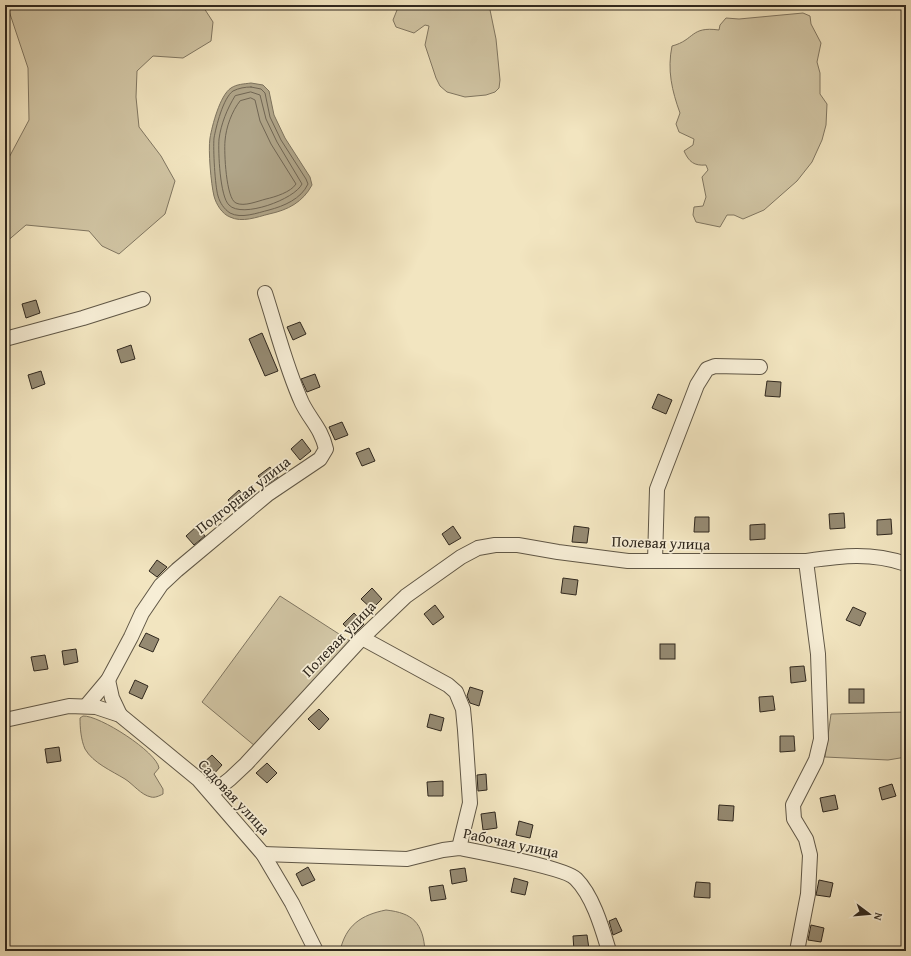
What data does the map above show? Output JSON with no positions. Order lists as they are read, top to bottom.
{
  "streets": {
    "street": [
      "Подгорная улица",
      "Полевая улица",
      "Садовая улица",
      "Рабочая улица"
    ]
  },
  "crossings": [
    ["Подгорная улица", "Садовая улица"],
    ["Полевая улица", "Садовая улица"],
    ["Садовая улица", "Рабочая улица"]
  ],
  "north": "right"
}
